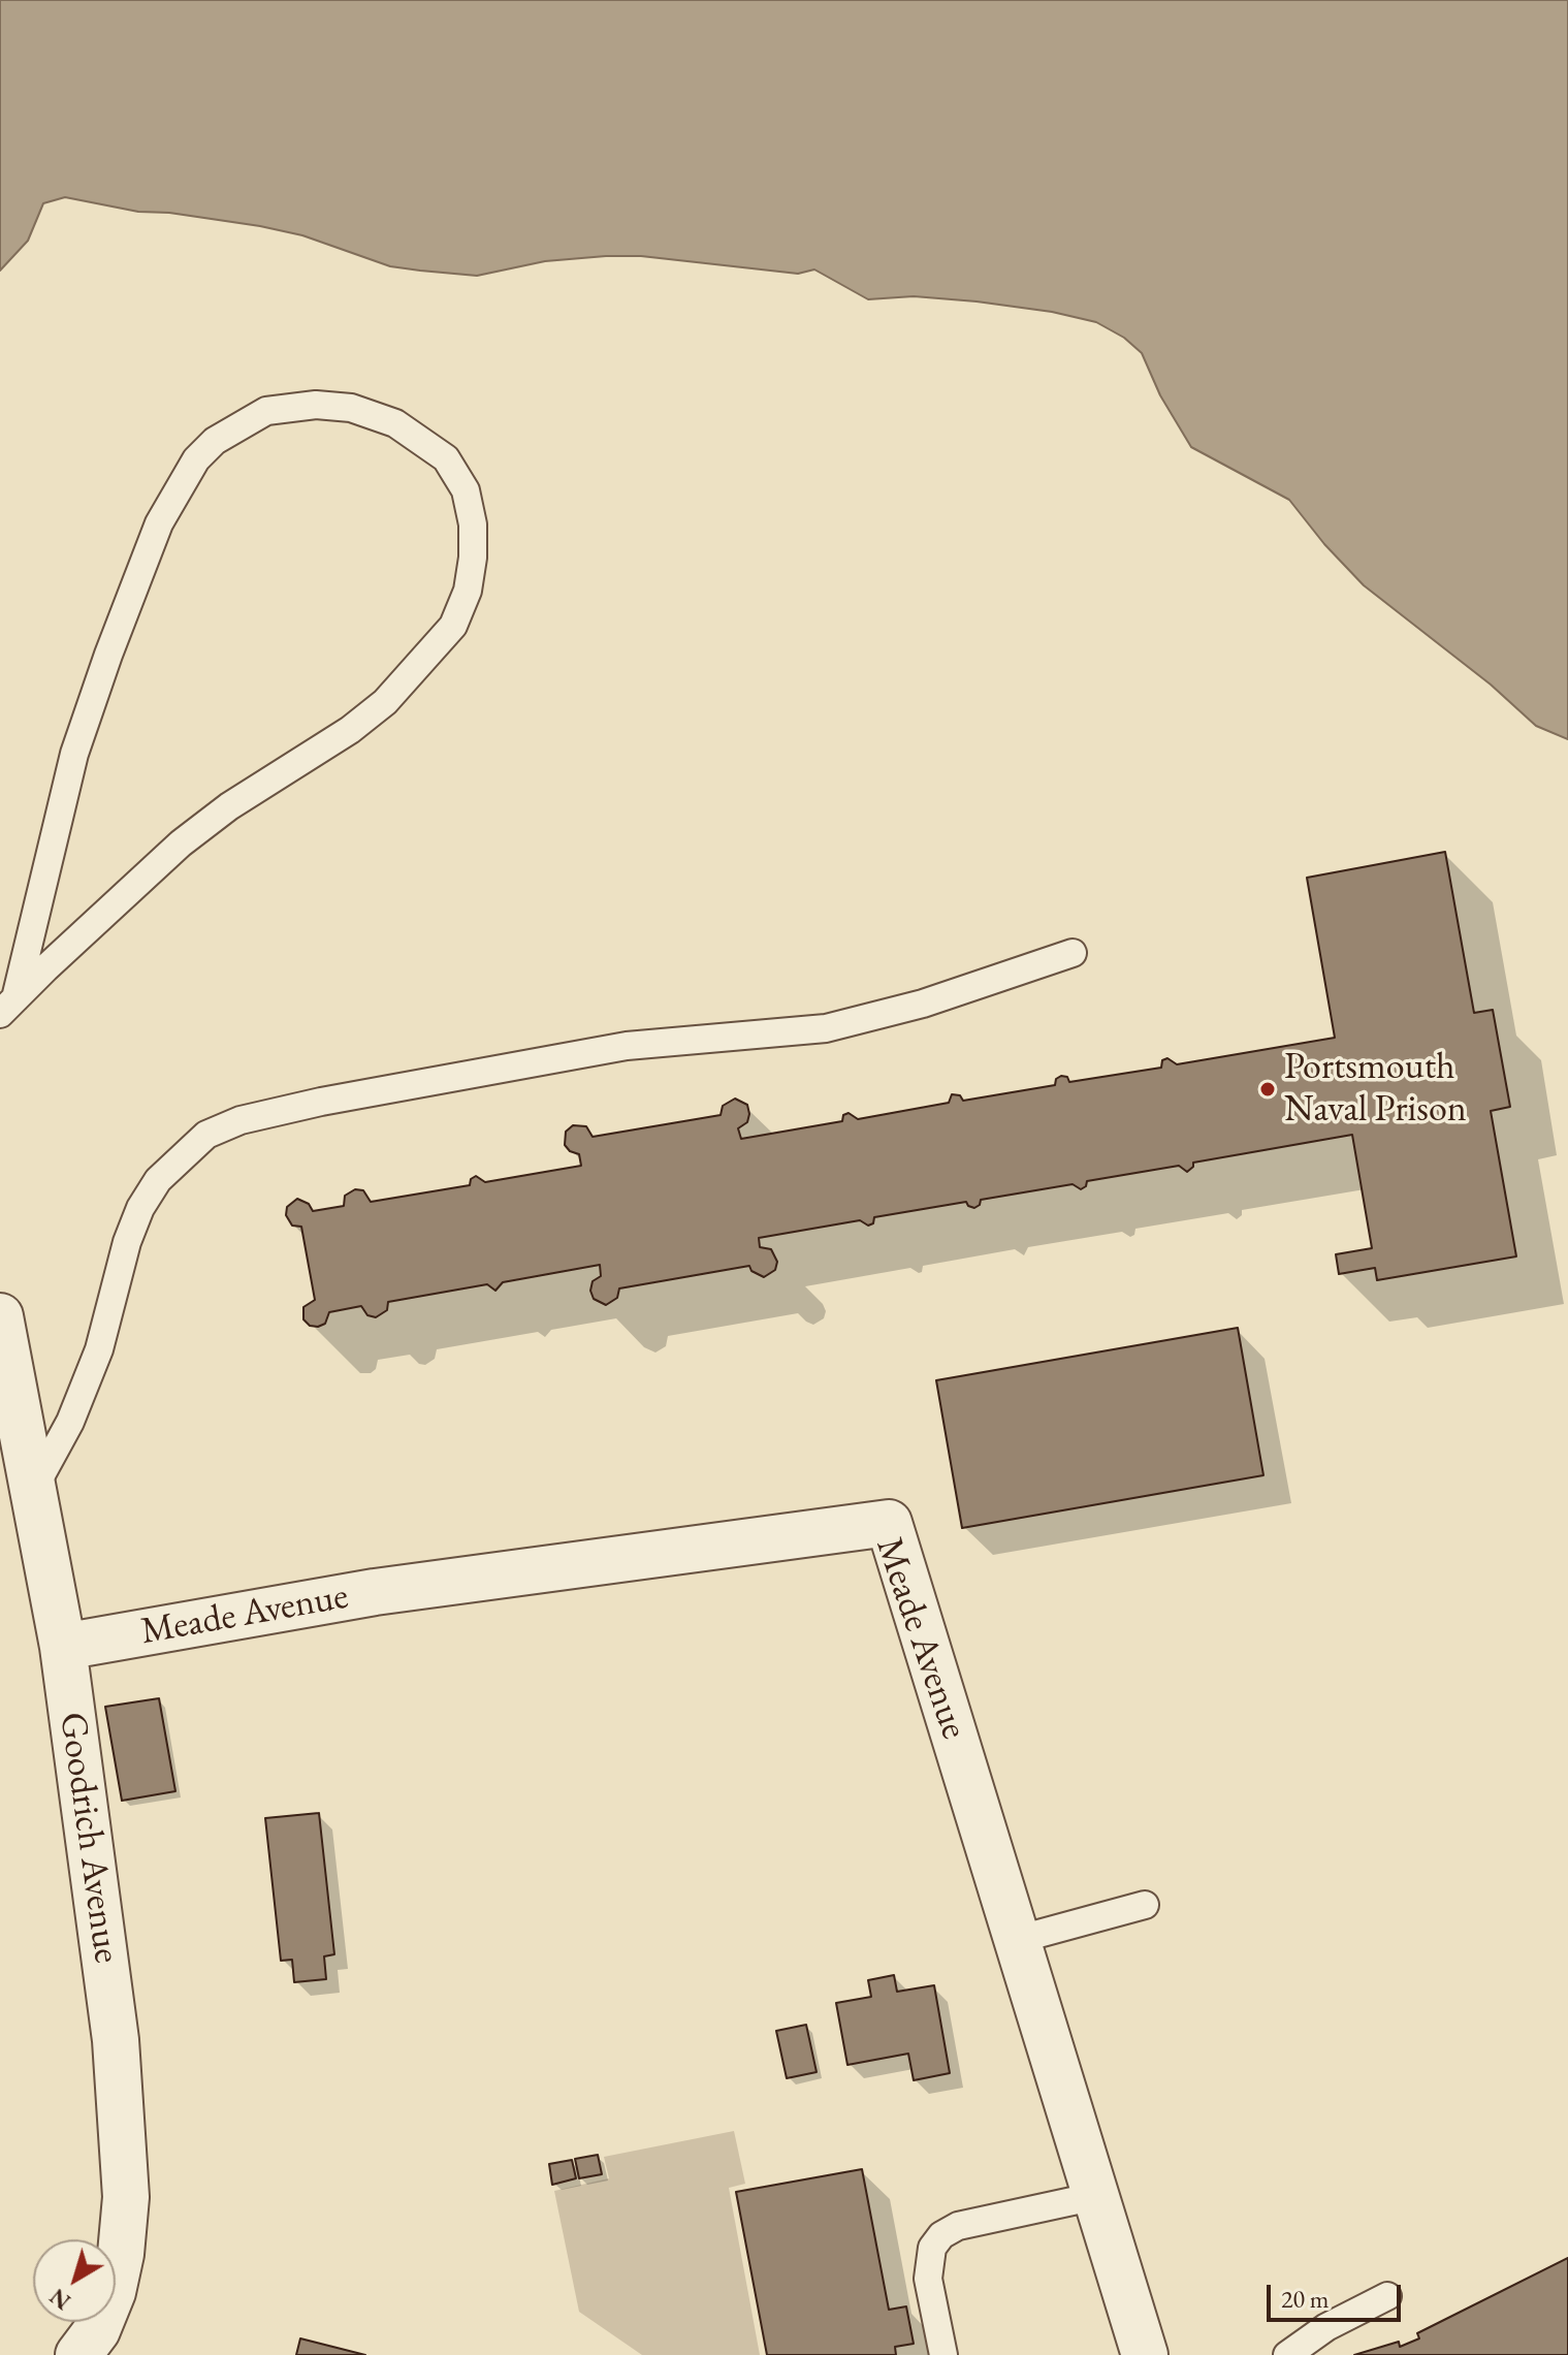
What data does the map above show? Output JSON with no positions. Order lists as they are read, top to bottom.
{
  "streets": {
    "street": ["Meade Avenue", "Goodrich Avenue"]
  },
  "crossings": [
    ["Meade Avenue", "Goodrich Avenue"]
  ],
  "places": ["Portsmouth Naval Prison"],
  "scale_bar": "20 m",
  "north": "bottom left"
}
